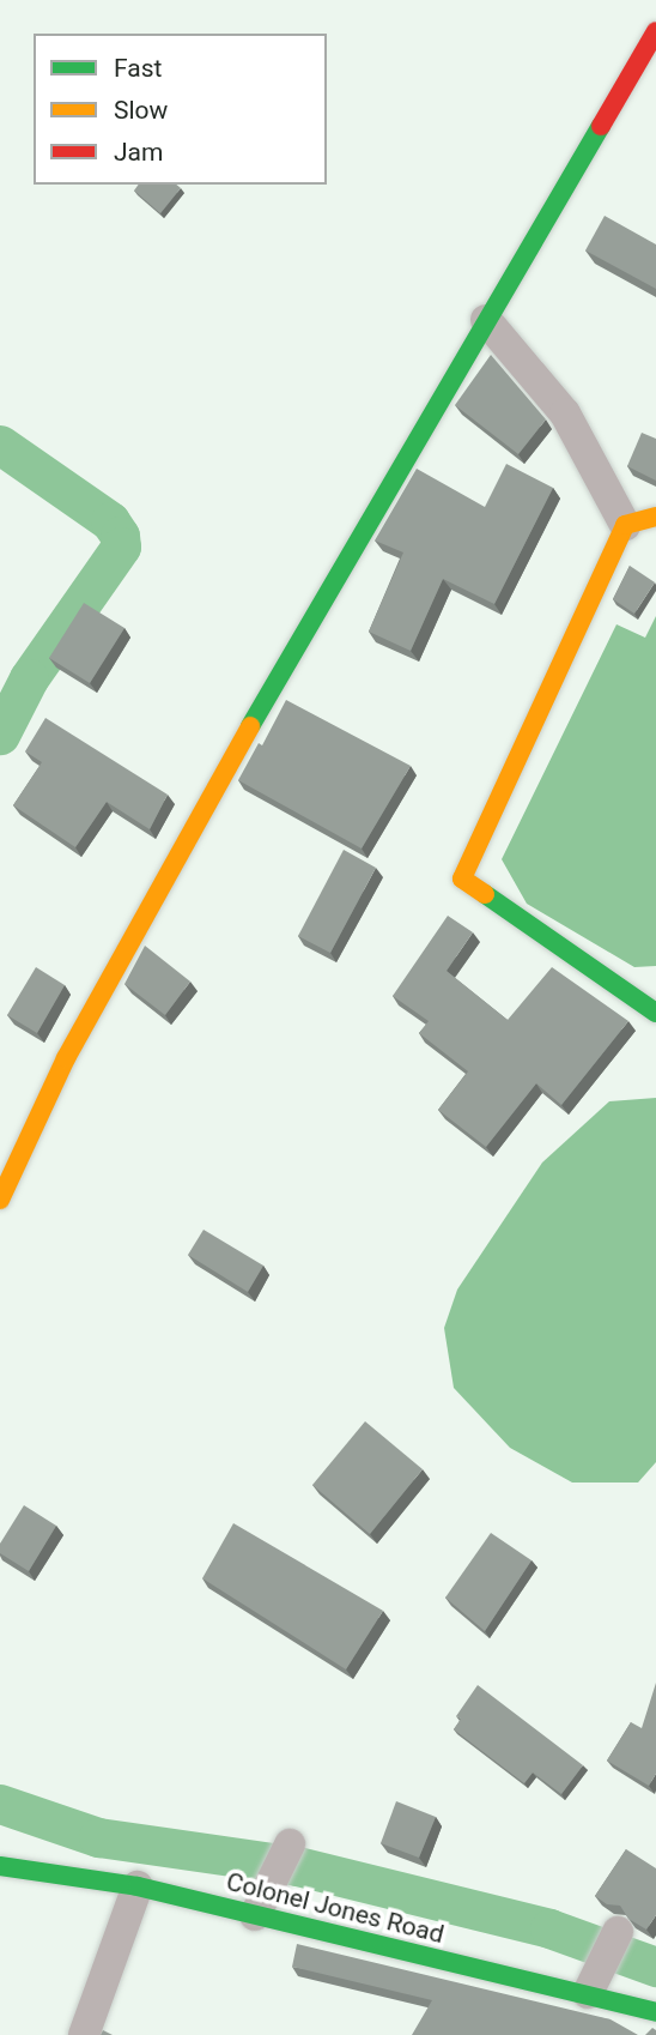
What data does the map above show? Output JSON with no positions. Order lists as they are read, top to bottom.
{
  "streets": {
    "street": ["Colonel Jones Road"]
  },
  "legend": ["Fast", "Slow", "Jam"]
}
